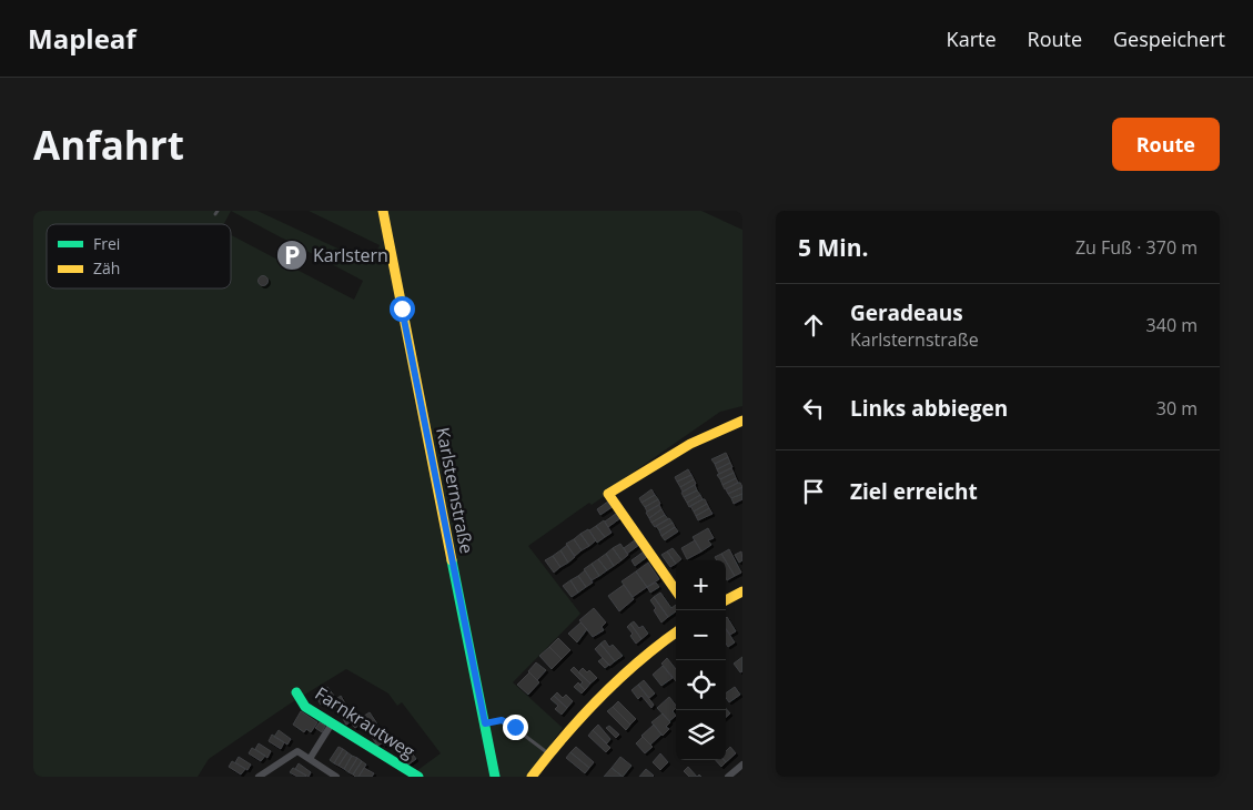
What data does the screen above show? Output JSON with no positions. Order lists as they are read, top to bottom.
{
  "streets": {
    "street": ["Karlsternstraße", "Farnkrautweg"]
  },
  "places": {
    "parking": ["Karlstern"]
  },
  "legend": ["Frei", "Zäh"],
  "page": {
    "header": "Mapleaf",
    "nav": ["Karte", "Route", "Gespeichert"],
    "buttons": "Route",
    "title": "Anfahrt",
    "heading": ["5 Min.", "Zu Fuß · 370 m"],
    "list": [
      ["Geradeaus", "Karlsternstraße", "340 m"],
      ["Links abbiegen", "30 m"],
      "Ziel erreicht"
    ],
    "map_buttons": ["+", "−"]
  }
}
